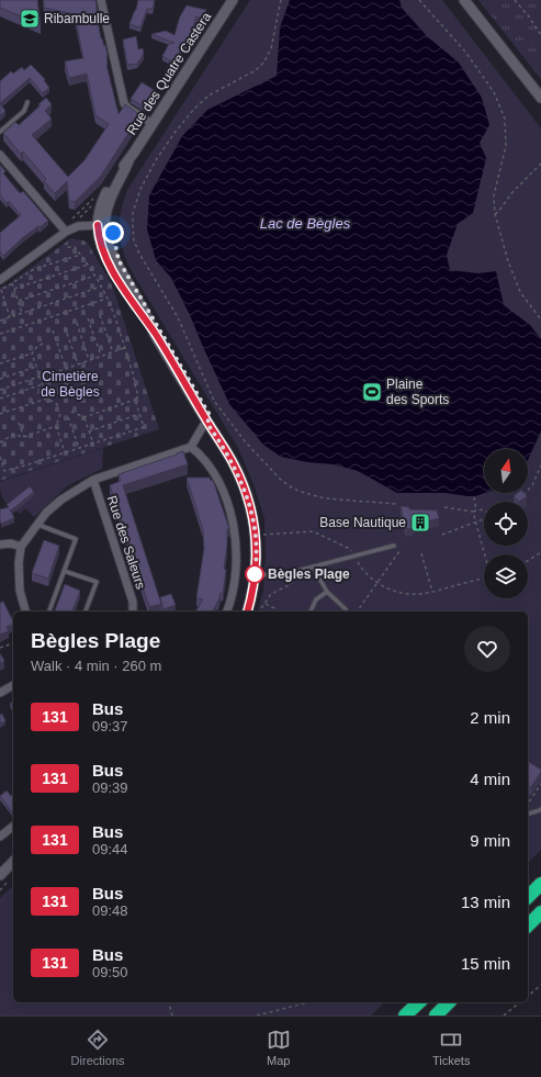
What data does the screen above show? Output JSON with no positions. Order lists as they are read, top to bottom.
{
  "streets": {
    "street": ["Rue des Quatre Castera", "Rue des Saleurs"]
  },
  "water": ["Lac de Bègles"],
  "parks": ["Cimetière de Bègles"],
  "places": {
    "school or university": ["Ribambulle"],
    "sports": ["Plaine des Sports"],
    "building": ["Base Nautique"],
    "other": ["Bègles Plage"]
  },
  "lines": ["bus line 131"],
  "north": "top",
  "page": {
    "heading": ["Bègles Plage", "Walk · 4 min · 260 m"],
    "list": [
      {
        "mark": "131",
        "name": "Bus",
        "note": "09:37",
        "value": "2 min"
      },
      {
        "mark": "131",
        "name": "Bus",
        "note": "09:39",
        "value": "4 min"
      },
      {
        "mark": "131",
        "name": "Bus",
        "note": "09:44",
        "value": "9 min"
      },
      {
        "mark": "131",
        "name": "Bus",
        "note": "09:48",
        "value": "13 min"
      },
      {
        "mark": "131",
        "name": "Bus",
        "note": "09:50",
        "value": "15 min"
      }
    ],
    "tabs": ["Directions", "Map", "Tickets"]
  }
}
